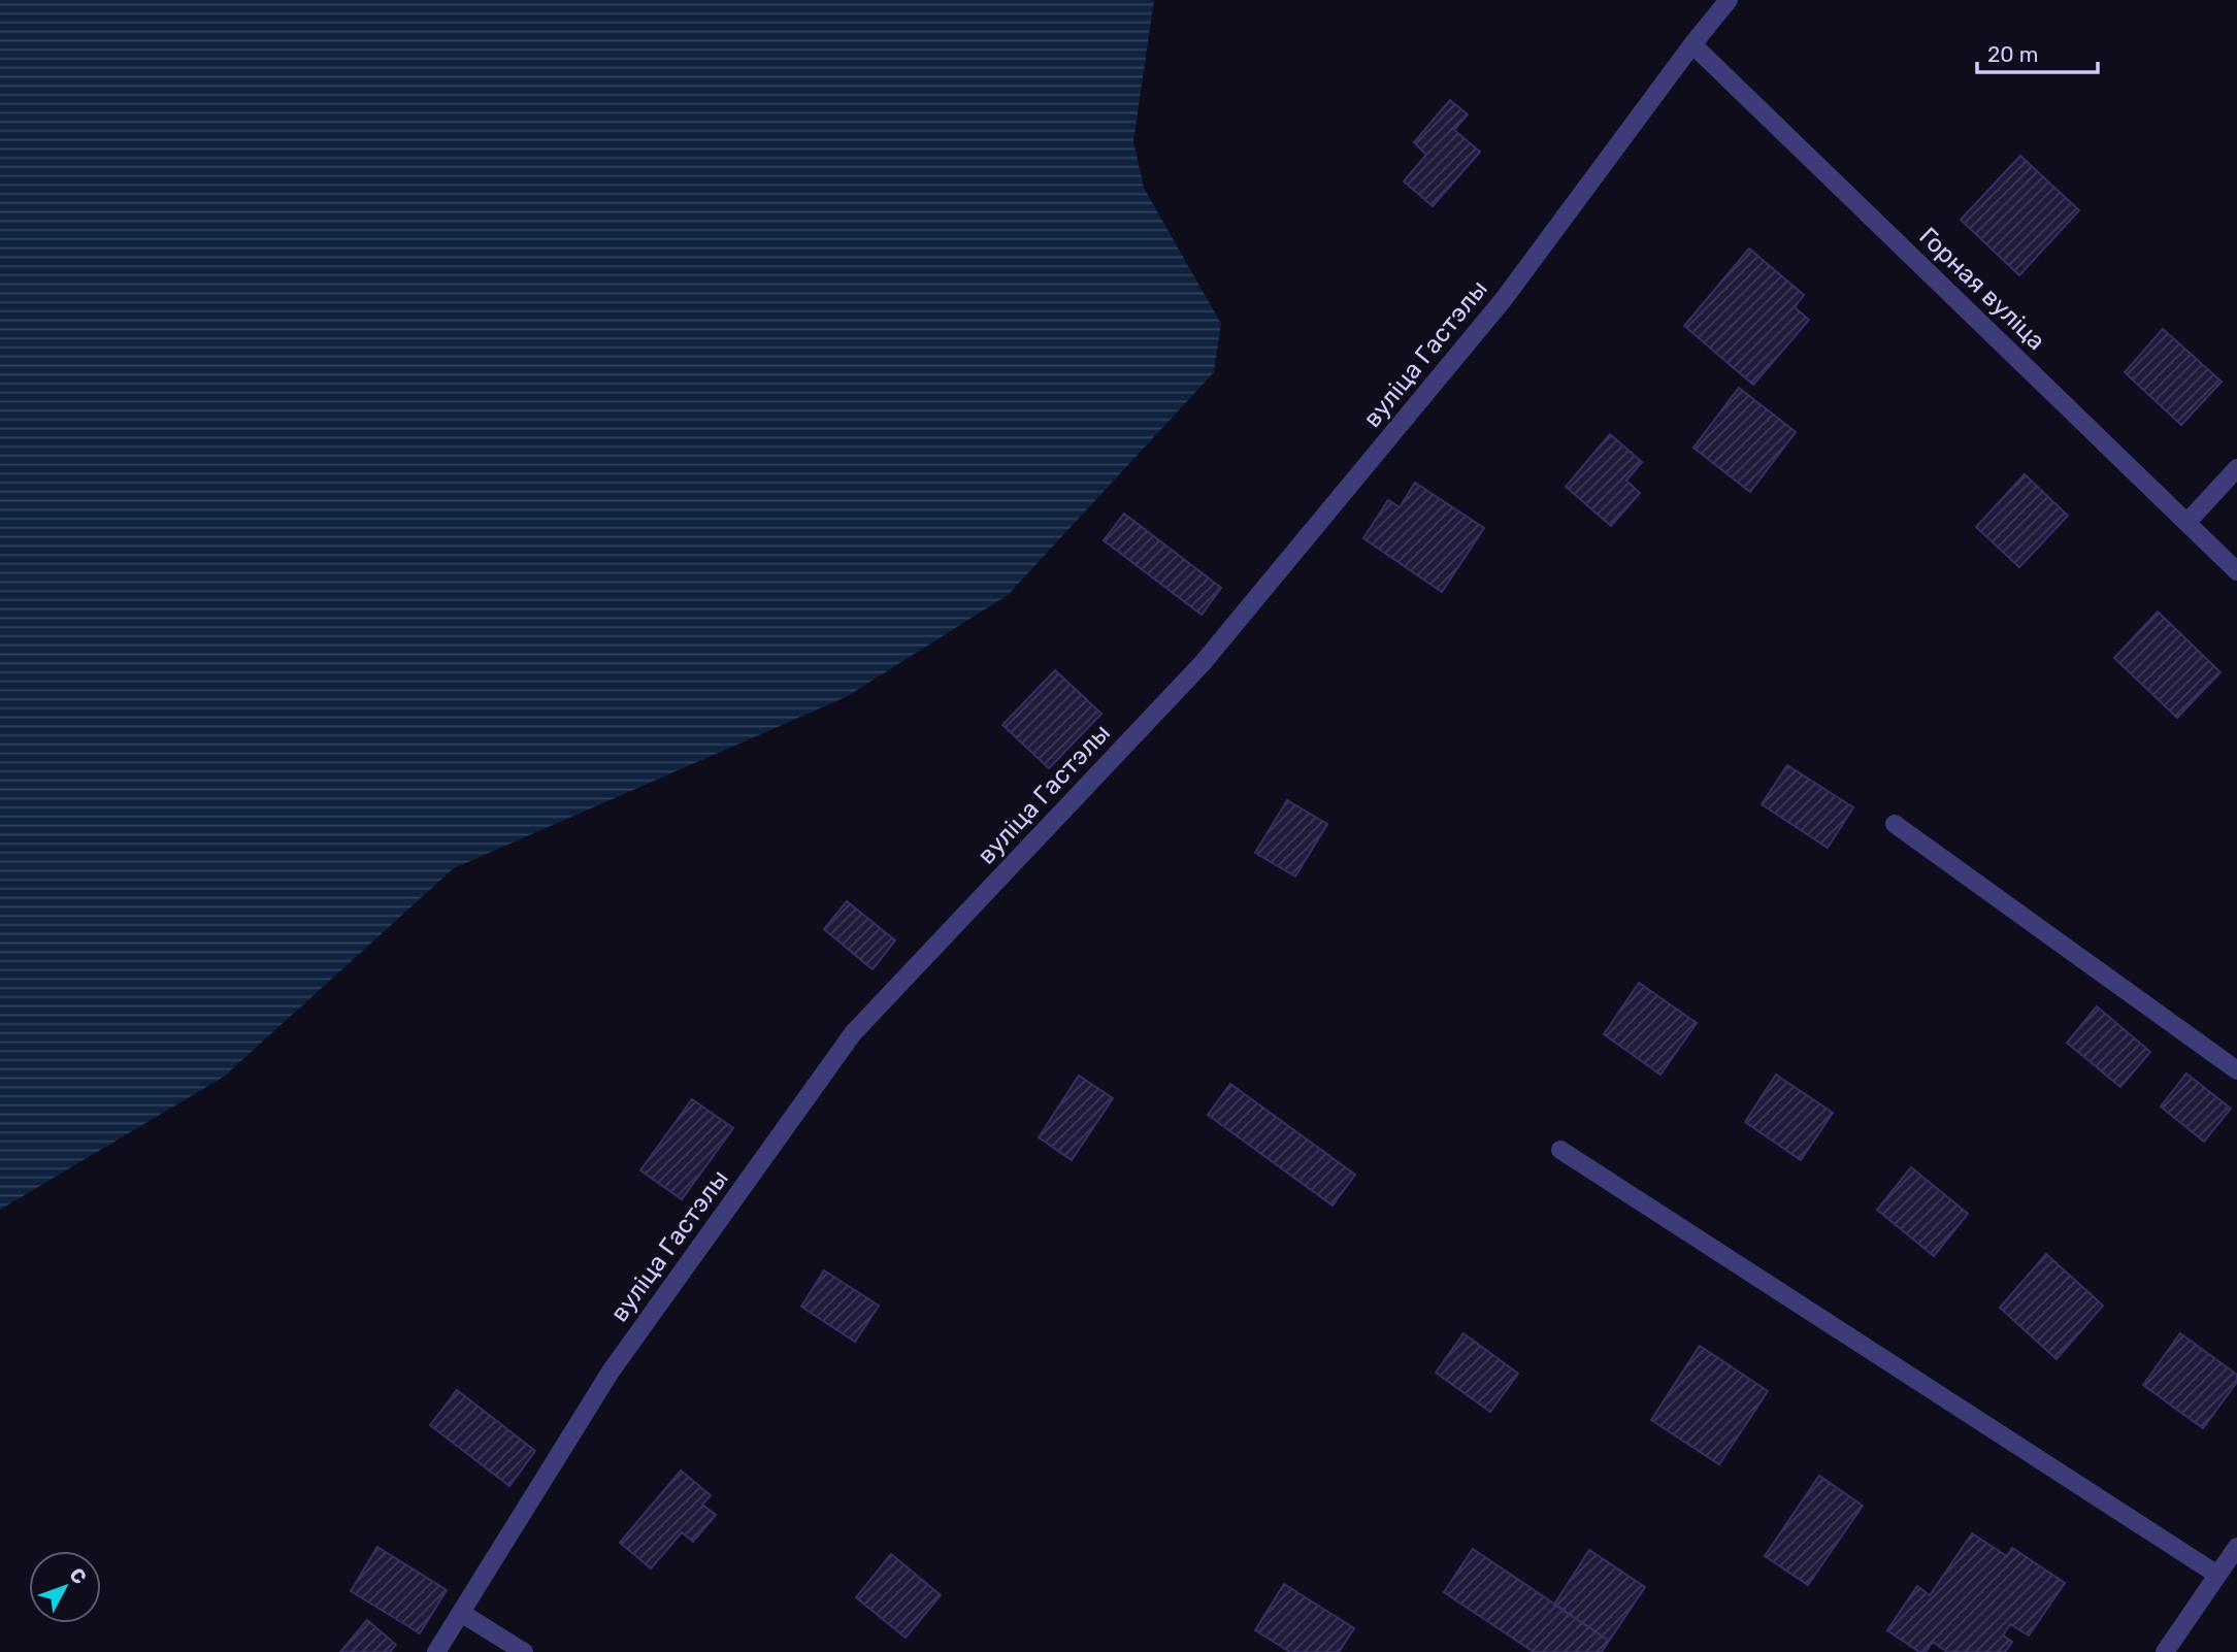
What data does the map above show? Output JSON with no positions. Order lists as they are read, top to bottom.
{
  "streets": {
    "street": ["Горная вуліца", "вуліца Гастэлы"]
  },
  "crossings": [
    ["Горная вуліца", "вуліца Гастэлы"]
  ],
  "scale_bar": "20 m",
  "north": "top right"
}
